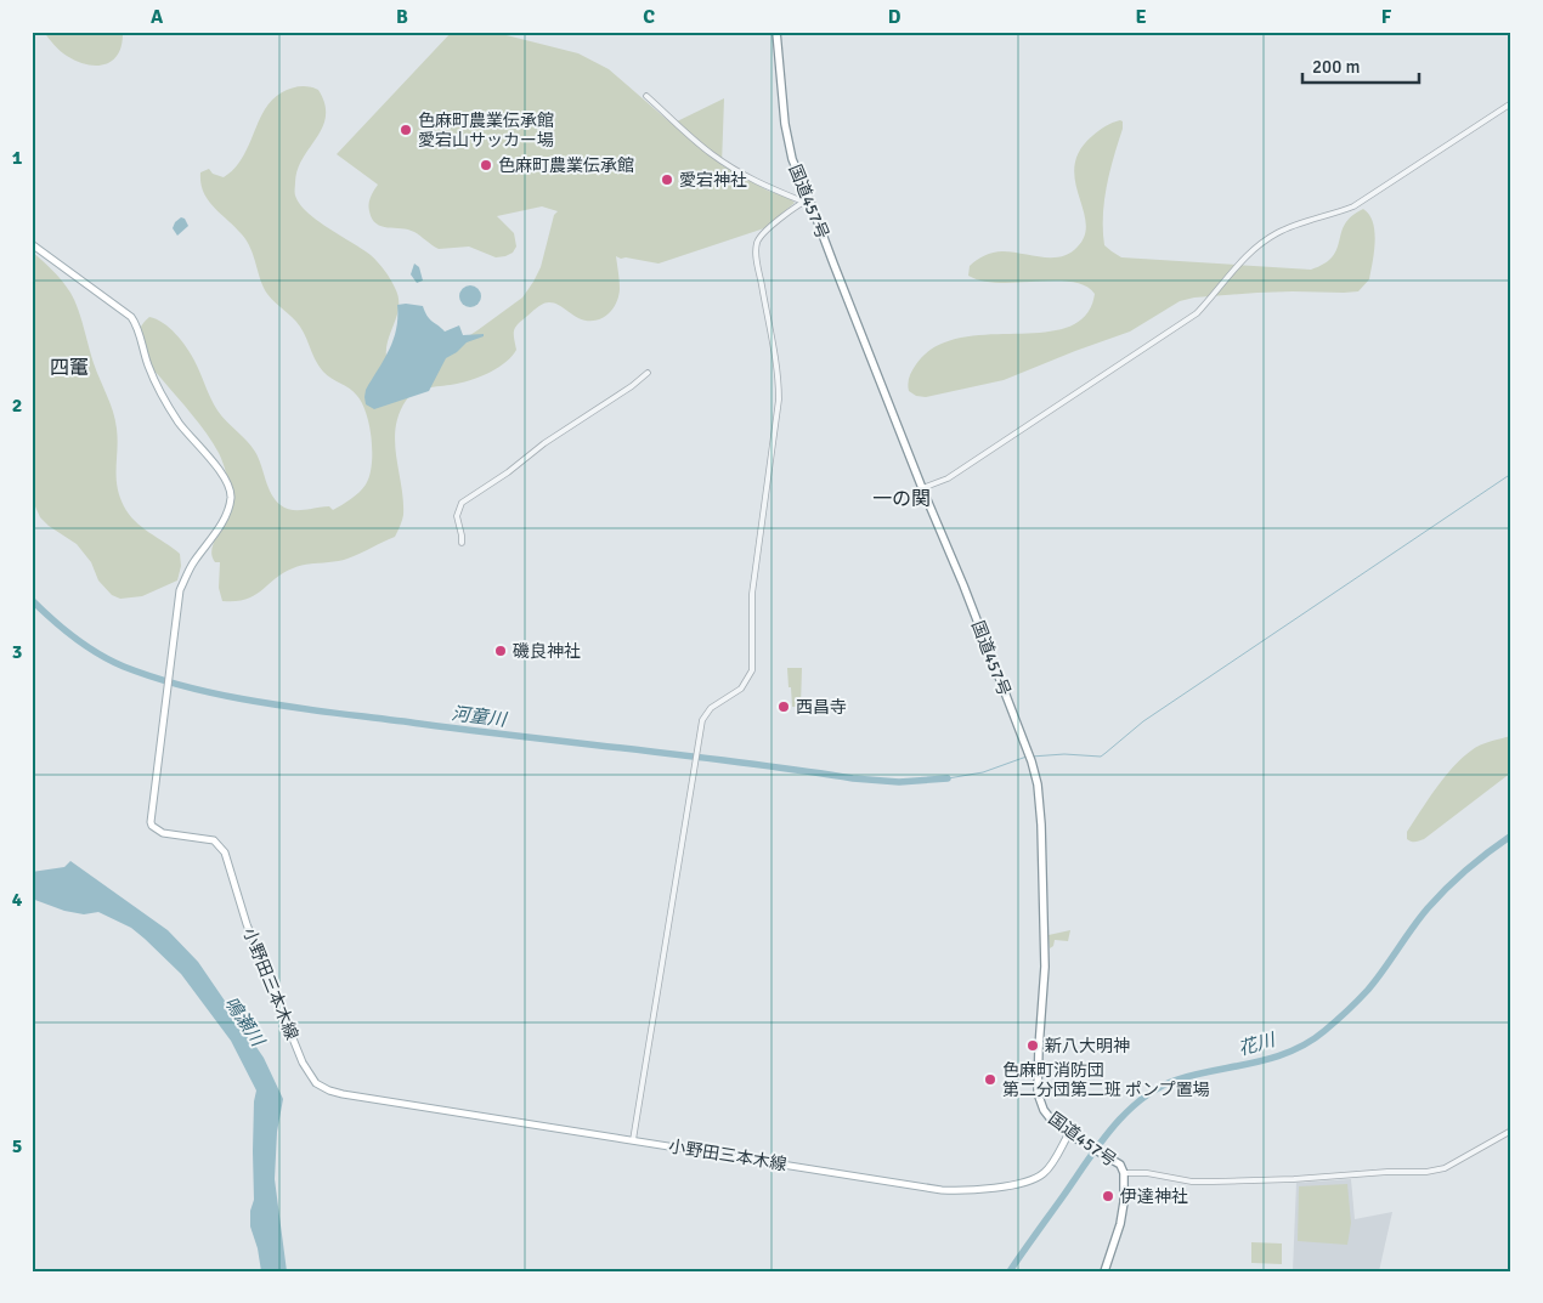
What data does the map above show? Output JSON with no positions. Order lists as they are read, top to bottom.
{
  "streets": {
    "highway": ["国道457号"],
    "main road": ["小野田三本木線"]
  },
  "crossings": [
    ["国道457号", "小野田三本木線"]
  ],
  "districts": ["四竃", "一の関"],
  "water": ["河童川", "鳴瀬川", "花川"],
  "places": [
    "色麻町農業伝承館 愛宕山サッカー場",
    "色麻町農業伝承館",
    "愛宕神社",
    "磯良神社",
    "西昌寺",
    "新八大明神",
    "色麻町消防団 第二分団第二班 ポンプ置場",
    "伊達神社"
  ],
  "scale_bar": "200 m",
  "grid": {
    "columns": [
      "A",
      "B",
      "C",
      "D",
      "E",
      "F"
    ],
    "rows": [
      "1",
      "2",
      "3",
      "4",
      "5"
    ]
  }
}
